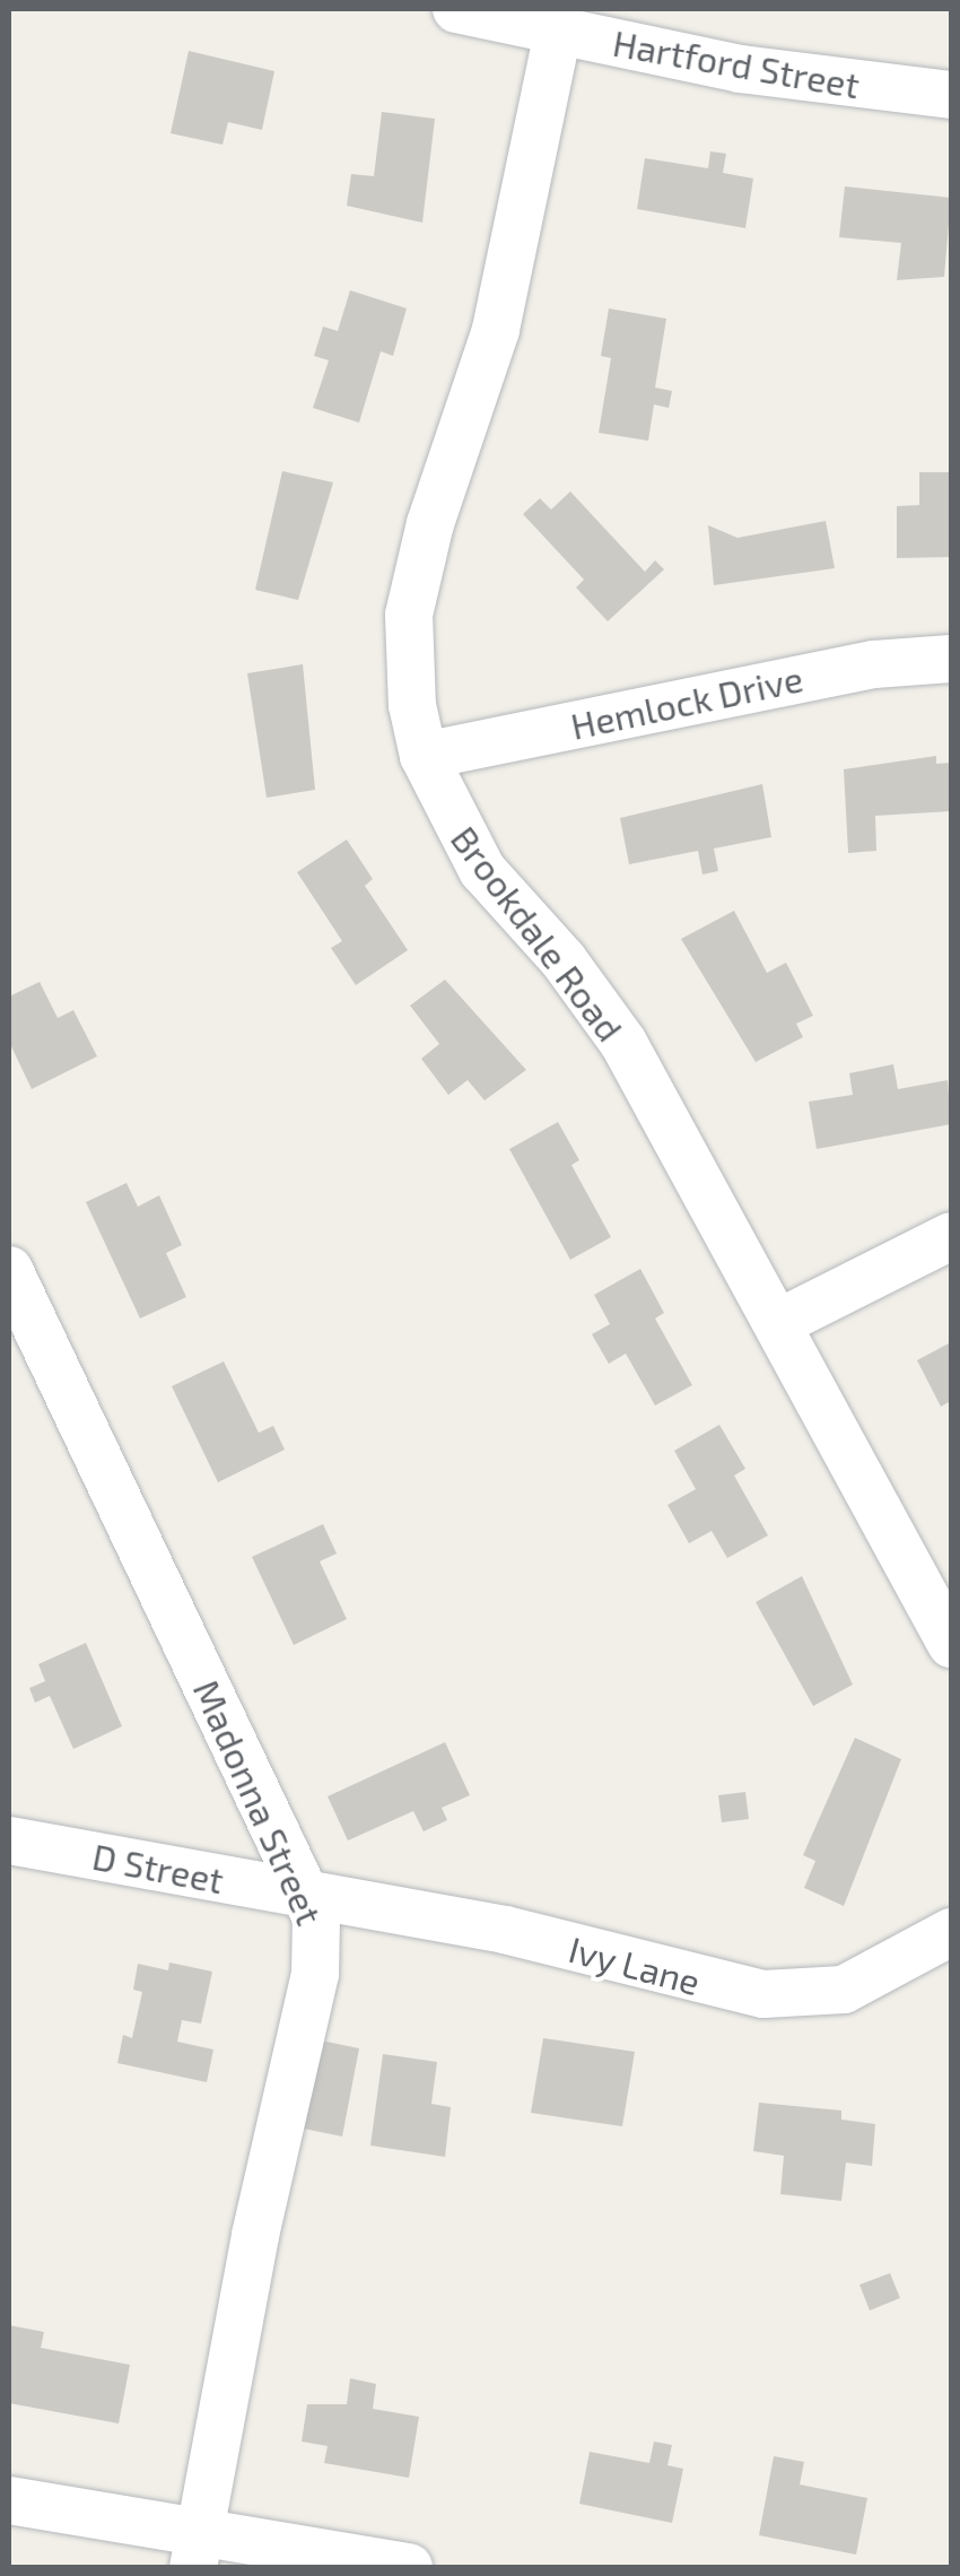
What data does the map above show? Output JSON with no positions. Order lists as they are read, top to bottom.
{
  "streets": {
    "street": [
      "Hartford Street",
      "Hemlock Drive",
      "Brookdale Road",
      "Madonna Street",
      "D Street",
      "Ivy Lane"
    ]
  },
  "crossings": [
    ["Hartford Street", "Brookdale Road"],
    ["Hemlock Drive", "Brookdale Road"],
    ["Madonna Street", "D Street"],
    ["Madonna Street", "Ivy Lane"],
    ["D Street", "Ivy Lane"]
  ]
}
